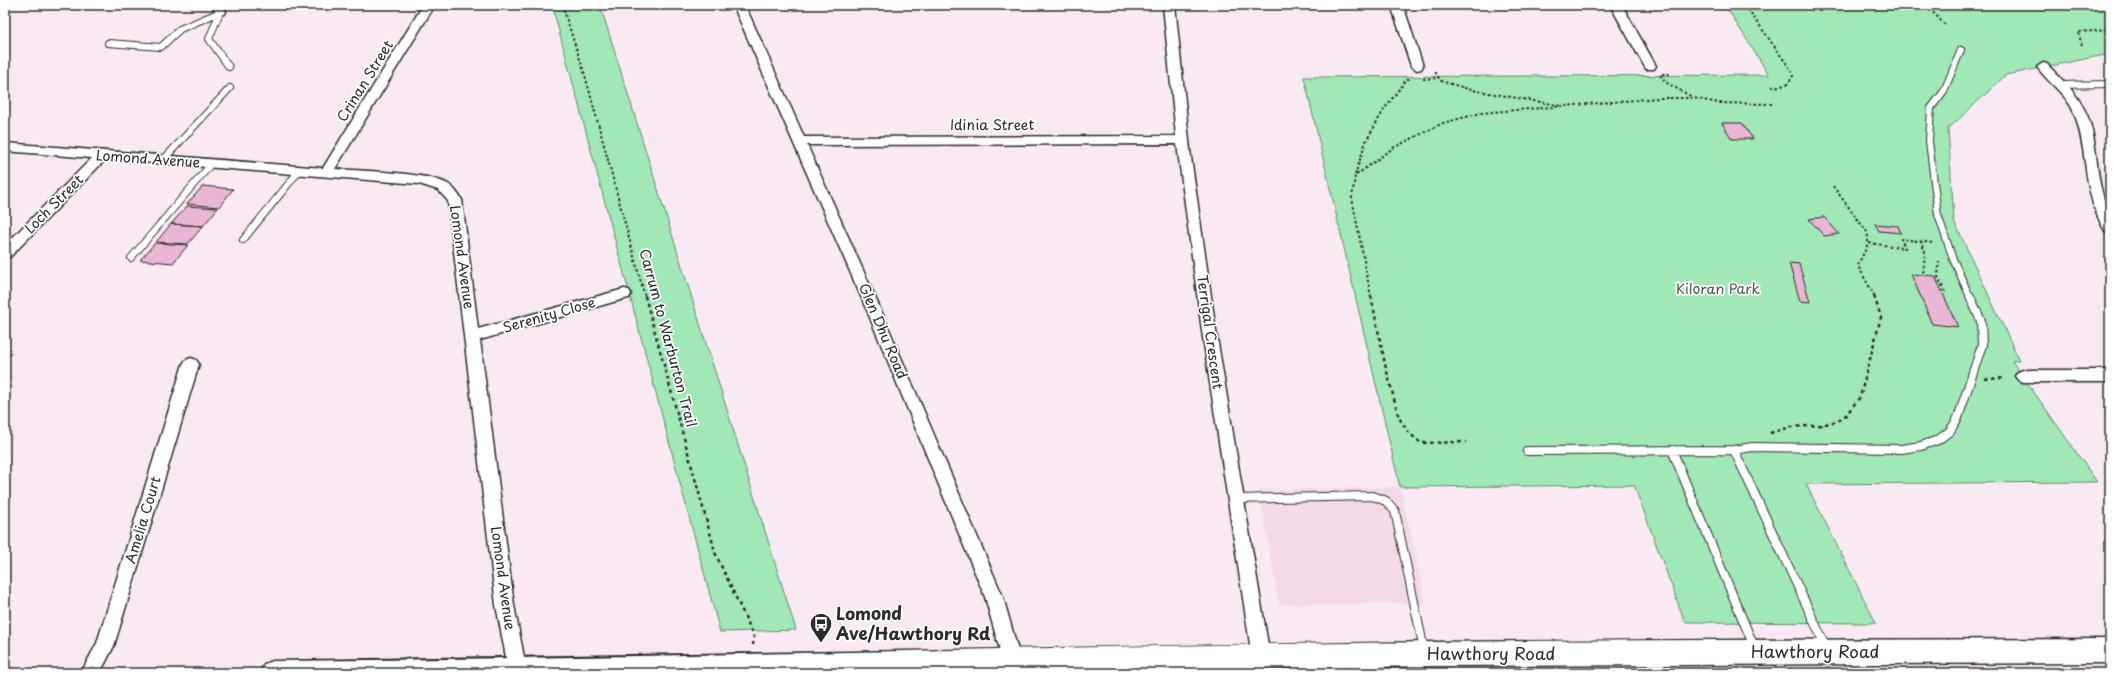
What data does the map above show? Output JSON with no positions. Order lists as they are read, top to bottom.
{
  "streets": {
    "main road": ["Hawthory Road"],
    "street": [
      "Crinan Street",
      "Idinia Street",
      "Lomond Avenue",
      "Loch Street",
      "Serenity Close",
      "Glen Dhu Road",
      "Terrigal Crescent",
      "Amelia Court"
    ],
    "path": ["Carrum to Warburton Trail"]
  },
  "crossings": [
    ["Crinan Street", "Lomond Avenue"],
    ["Idinia Street", "Glen Dhu Road"],
    ["Idinia Street", "Terrigal Crescent"],
    ["Lomond Avenue", "Loch Street"],
    ["Lomond Avenue", "Serenity Close"],
    ["Lomond Avenue", "Hawthory Road"],
    ["Glen Dhu Road", "Hawthory Road"],
    ["Terrigal Crescent", "Hawthory Road"],
    ["Carrum to Warburton Trail", "Hawthory Road"]
  ],
  "parks": ["Kiloran Park"],
  "places": {
    "bus stop": ["Lomond Ave/Hawthory Rd"]
  }
}
